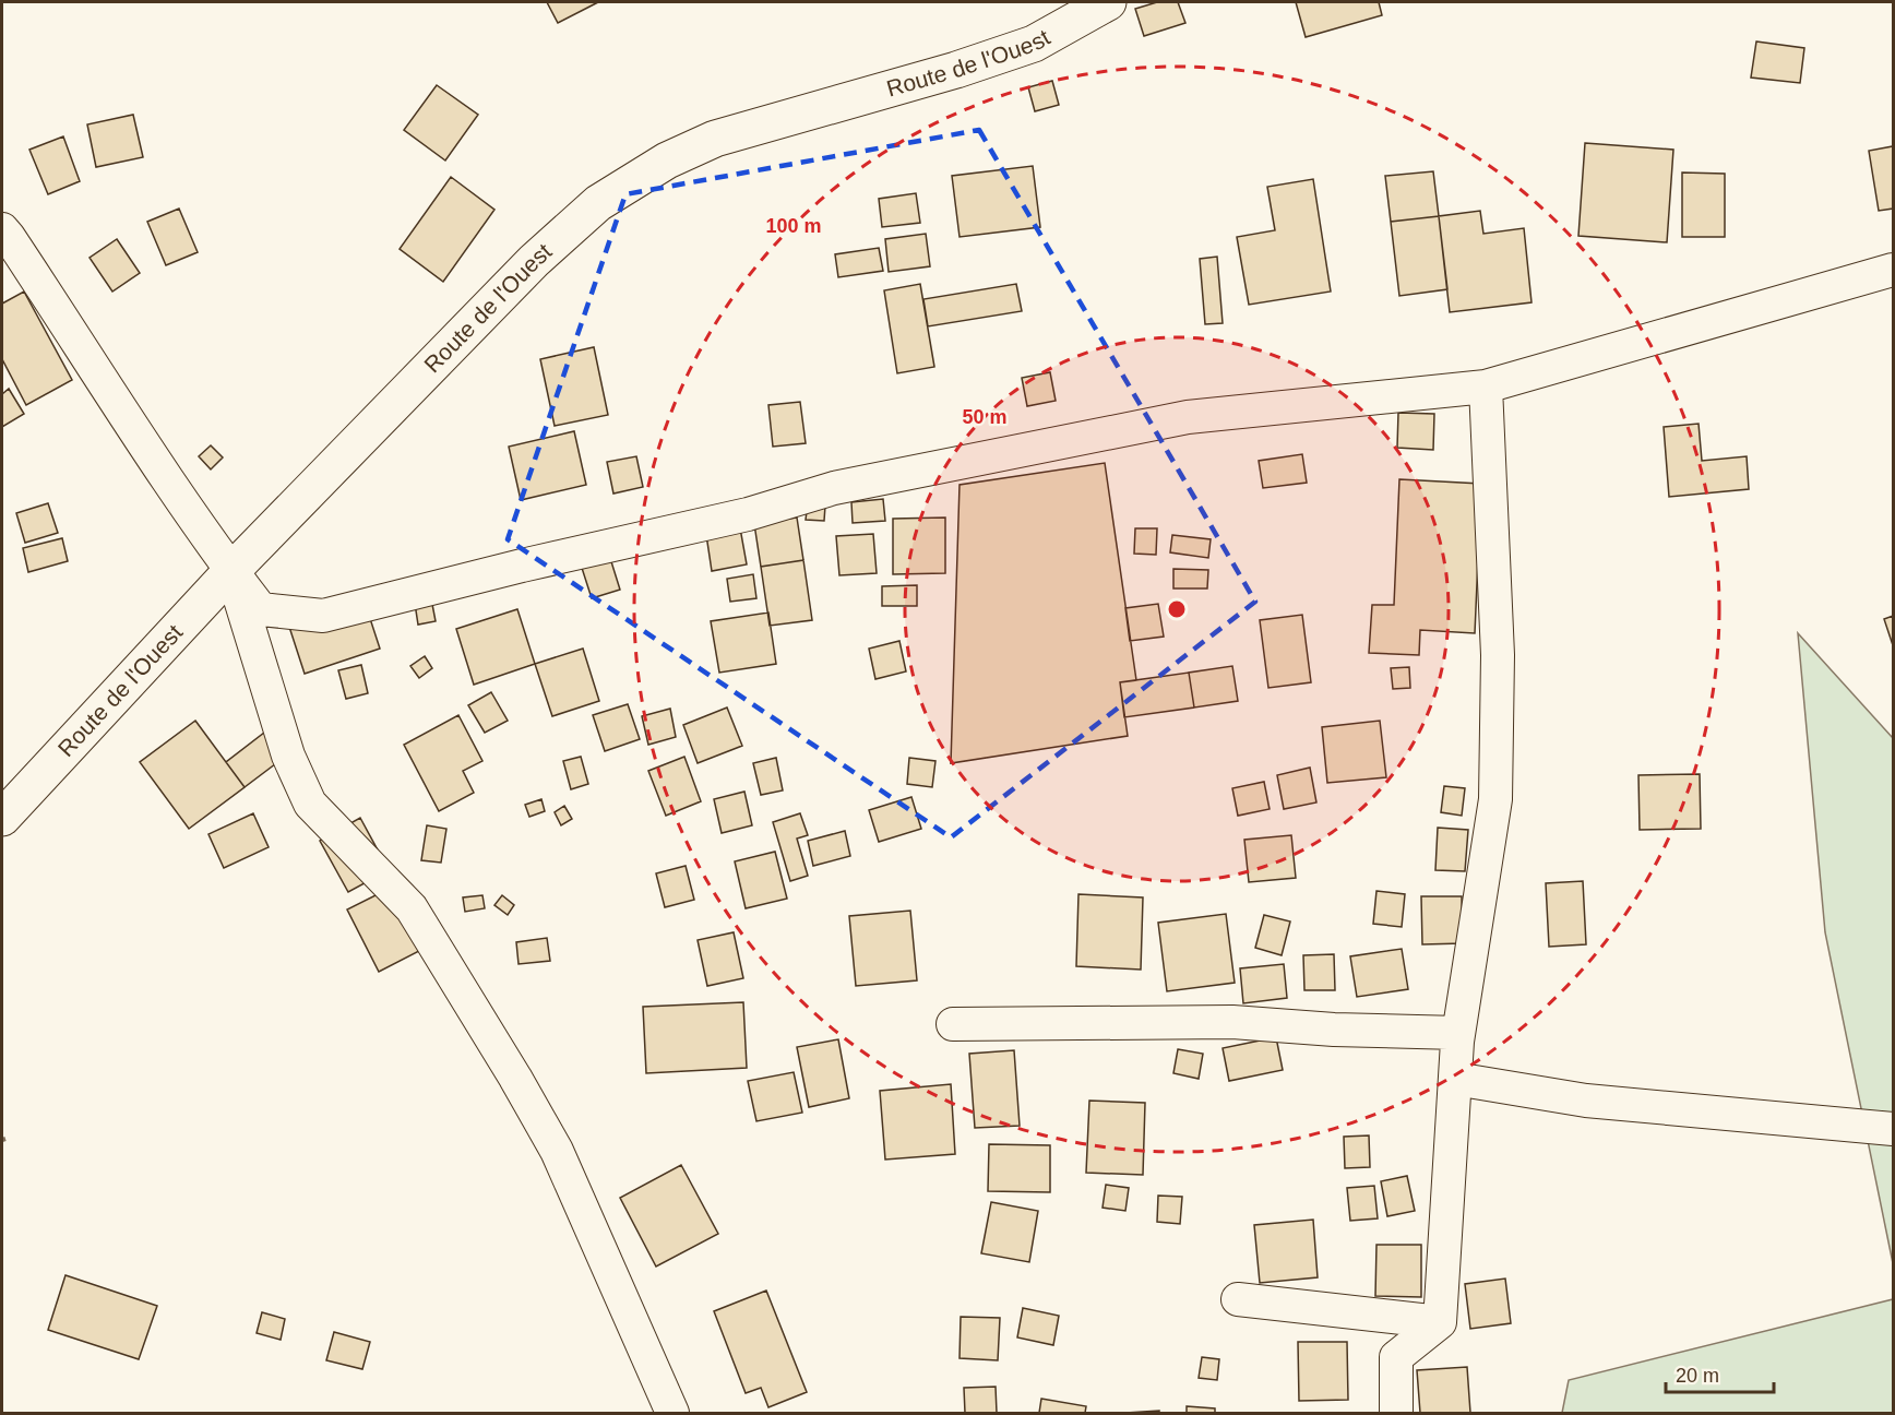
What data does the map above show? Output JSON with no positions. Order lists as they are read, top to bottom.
{
  "streets": {
    "main road": ["Route de l'Ouest"]
  },
  "scale_bar": "20 m",
  "rings": ["100 m", "50 m"]
}
